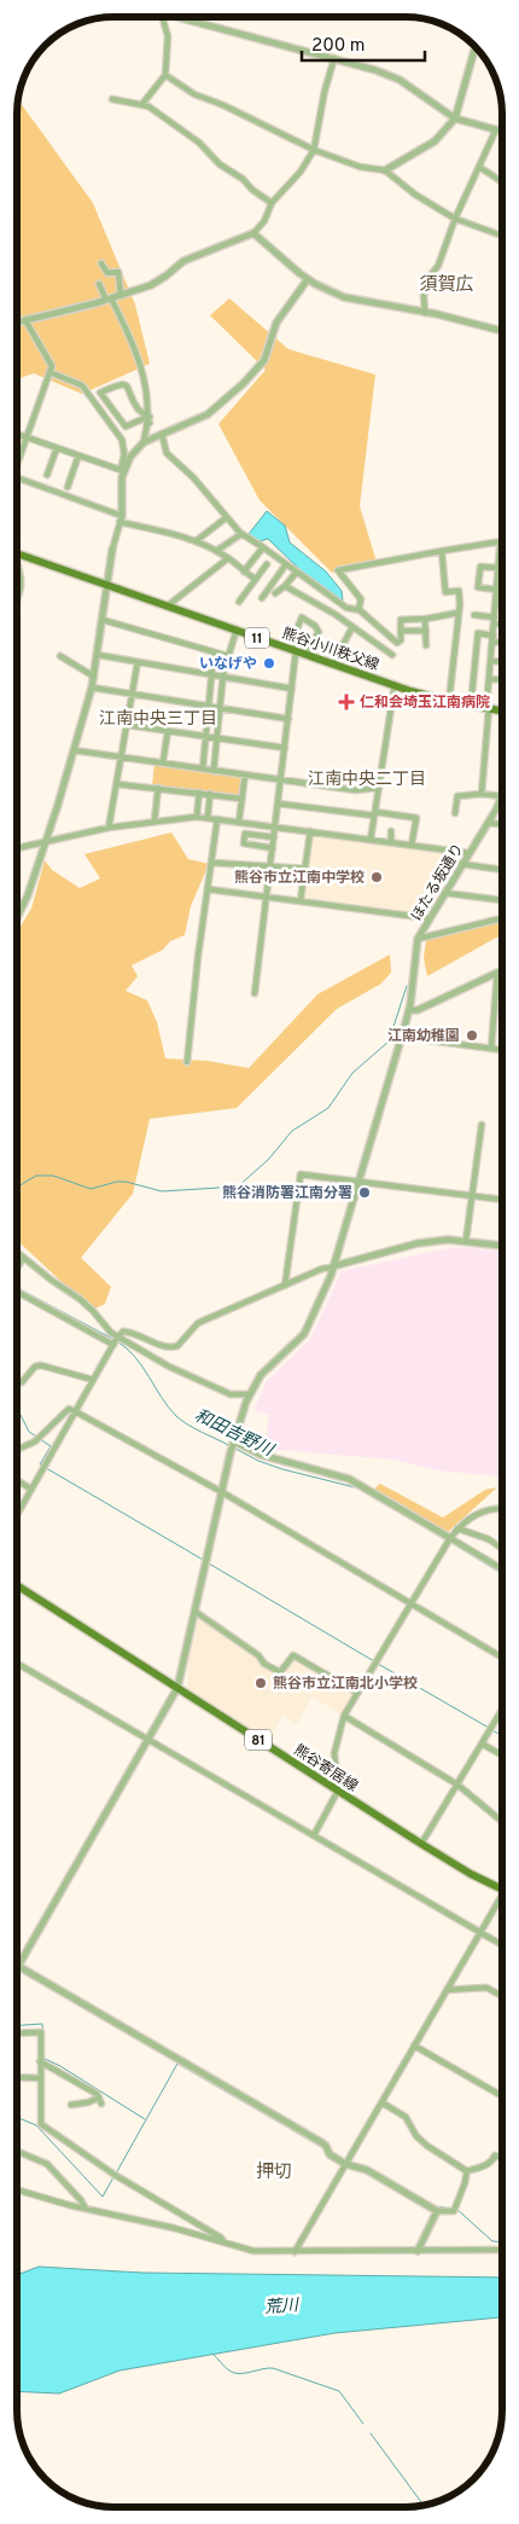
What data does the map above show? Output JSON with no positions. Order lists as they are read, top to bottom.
{
  "streets": {
    "main road": [
      "11",
      "熊谷小川秩父線",
      "81",
      "熊谷寄居線"
    ],
    "street": ["ほたる坂通り"]
  },
  "crossings": [
    ["ほたる坂通り", "熊谷寄居線"]
  ],
  "districts": [
    "須賀広",
    "江南中央三丁目",
    "江南中央二丁目",
    "押切"
  ],
  "water": ["和田吉野川", "荒川"],
  "places": {
    "other": [
      "いなげや",
      "熊谷市立江南中学校",
      "江南幼稚園",
      "熊谷消防署江南分署",
      "熊谷市立江南北小学校"
    ],
    "health": ["仁和会埼玉江南病院"]
  },
  "scale_bar": "200 m"
}
